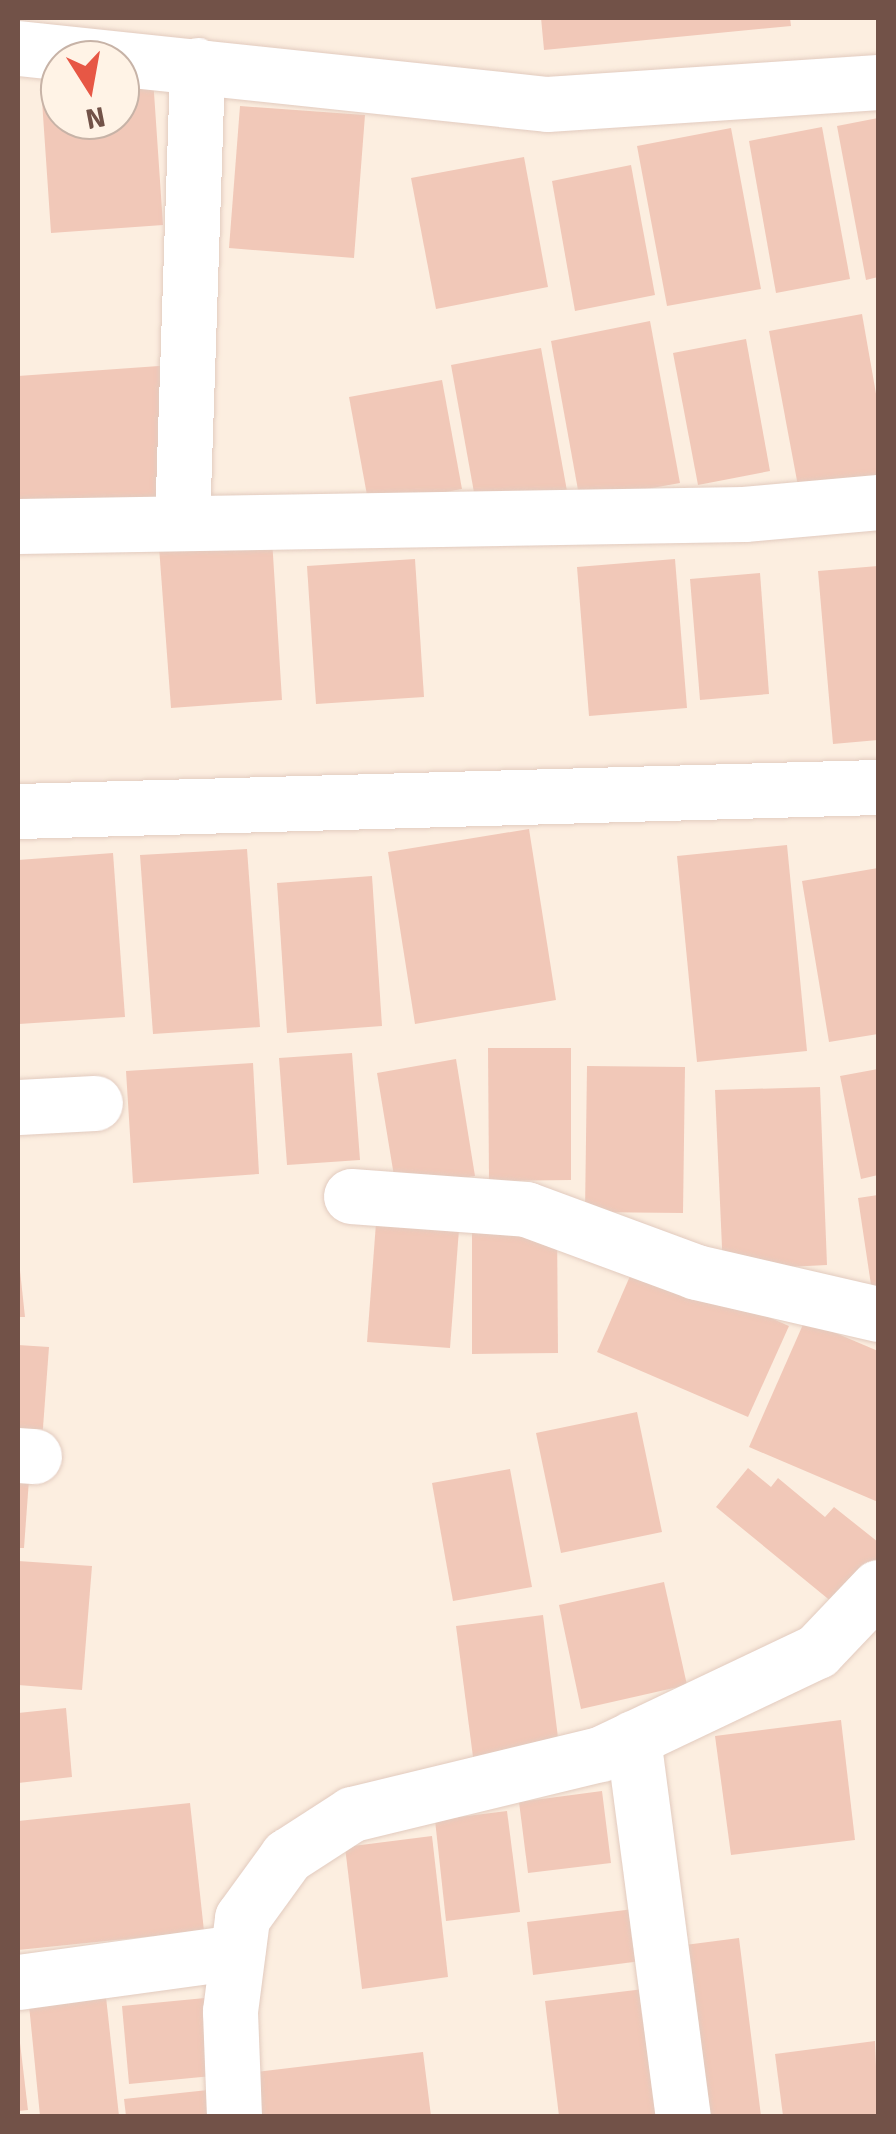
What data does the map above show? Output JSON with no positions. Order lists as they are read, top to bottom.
{
  "north": "bottom"
}
